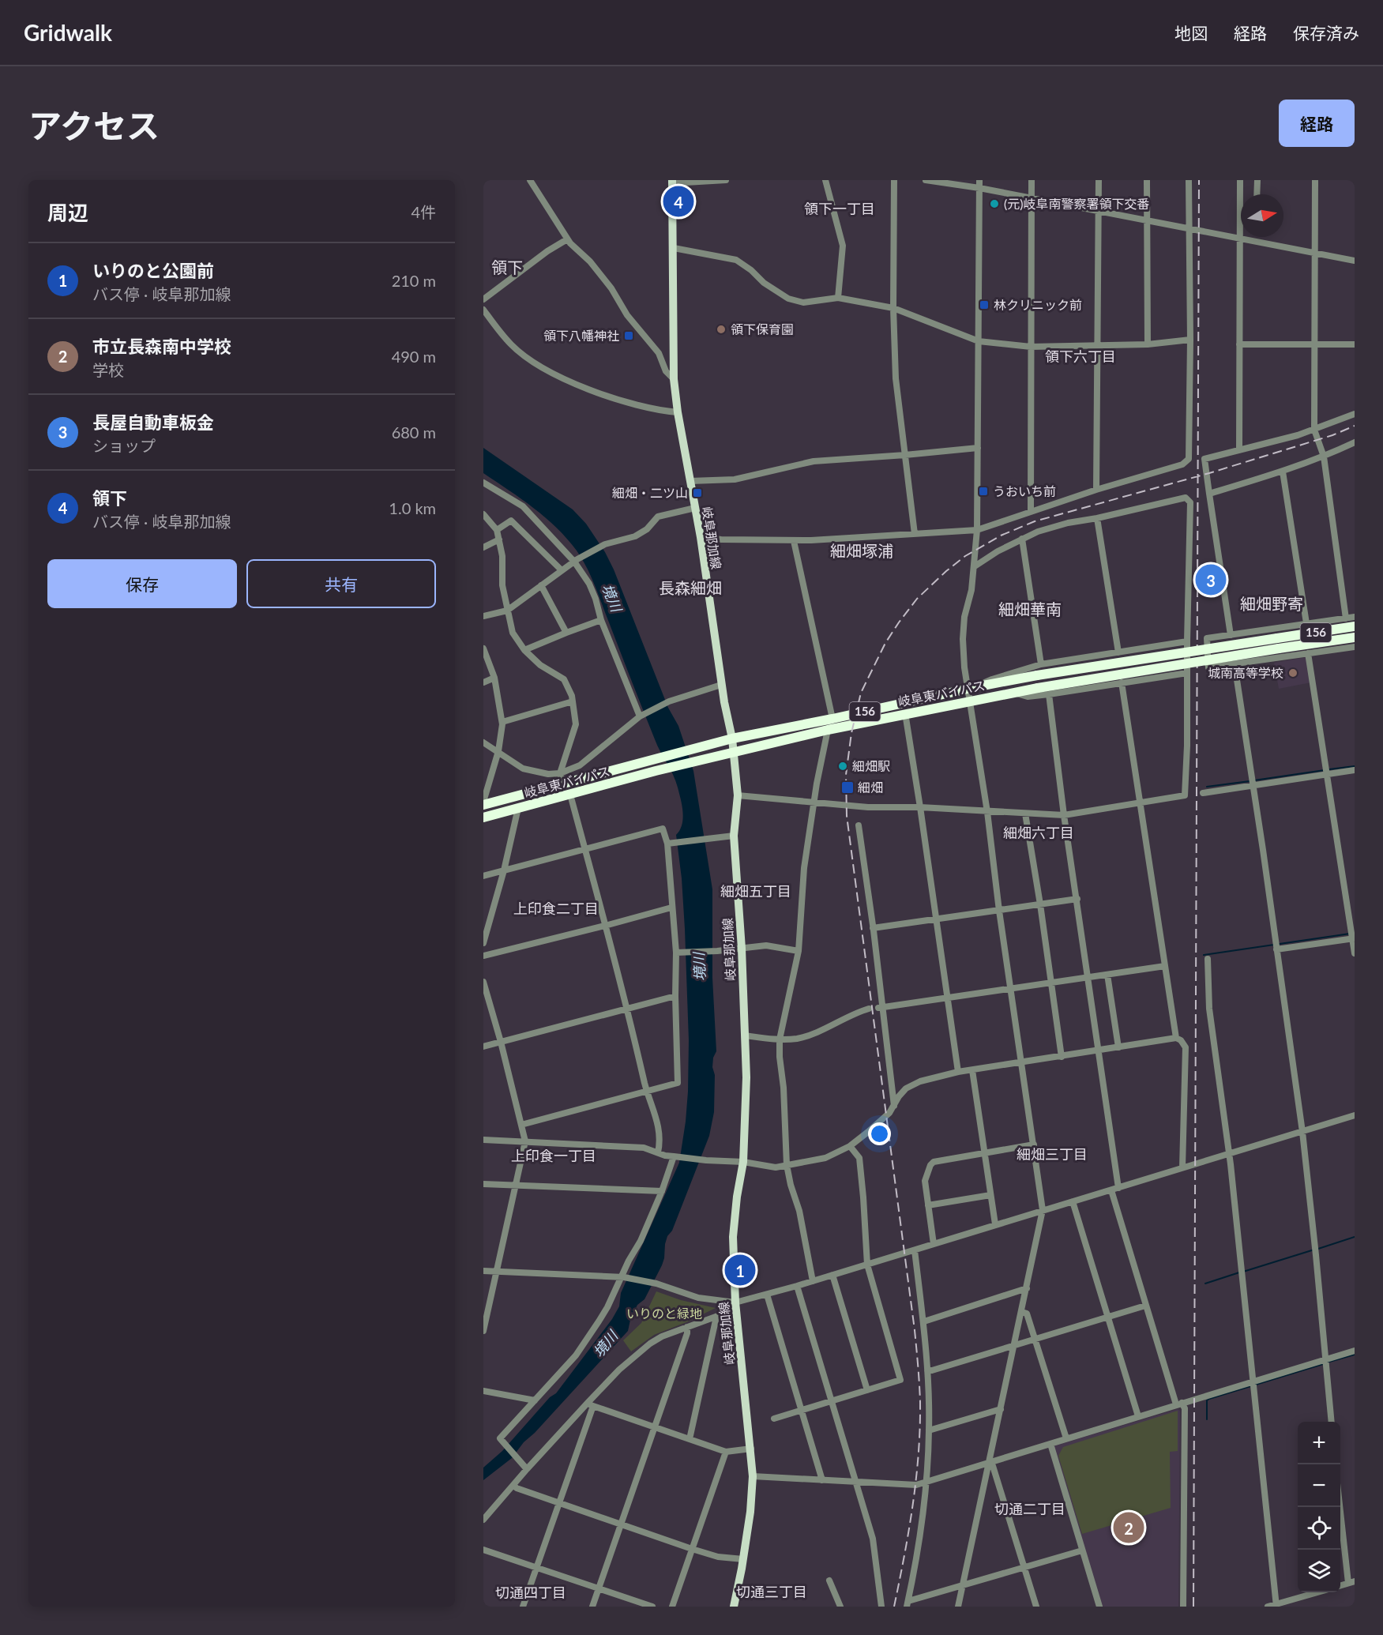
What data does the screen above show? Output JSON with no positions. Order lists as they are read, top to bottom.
{
  "streets": {
    "highway": ["156", "岐阜東バイパス"],
    "main road": ["岐阜那加線"]
  },
  "crossings": [
    ["岐阜那加線", "岐阜東バイパス"]
  ],
  "districts": [
    "領下一丁目",
    "領下",
    "領下六丁目",
    "細畑塚浦",
    "長森細畑",
    "細畑野寄",
    "細畑華南",
    "細畑六丁目",
    "細畑五丁目",
    "上印食二丁目",
    "細畑三丁目",
    "上印食一丁目",
    "切通二丁目",
    "切通三丁目",
    "切通四丁目"
  ],
  "water": ["境川"],
  "parks": ["いりのと緑地"],
  "places": {
    "other": [
      "(元)岐阜南警察署領下交番",
      "領下保育園",
      "城南高等学校",
      "細畑駅"
    ],
    "transit": [
      "林クリニック前",
      "領下八幡神社",
      "うおいち前",
      "細畑・二ツ山",
      "細畑"
    ]
  },
  "north": "right",
  "page": {
    "header": "Gridwalk",
    "nav": ["地図", "経路", "保存済み"],
    "title": "アクセス",
    "buttons": [
      "経路",
      ["保存", "共有"]
    ],
    "heading": ["周辺", "4件"],
    "pins": [
      "4",
      "3",
      "1",
      "2"
    ],
    "list": [
      {
        "mark": "1",
        "name": "いりのと公園前",
        "note": "バス停 · 岐阜那加線",
        "value": "210 m"
      },
      {
        "mark": "2",
        "name": "市立長森南中学校",
        "note": "学校",
        "value": "490 m"
      },
      {
        "mark": "3",
        "name": "長屋自動車板金",
        "note": "ショップ",
        "value": "680 m"
      },
      {
        "mark": "4",
        "name": "領下",
        "note": "バス停 · 岐阜那加線",
        "value": "1.0 km"
      }
    ],
    "map_buttons": ["+", "−"]
  }
}
